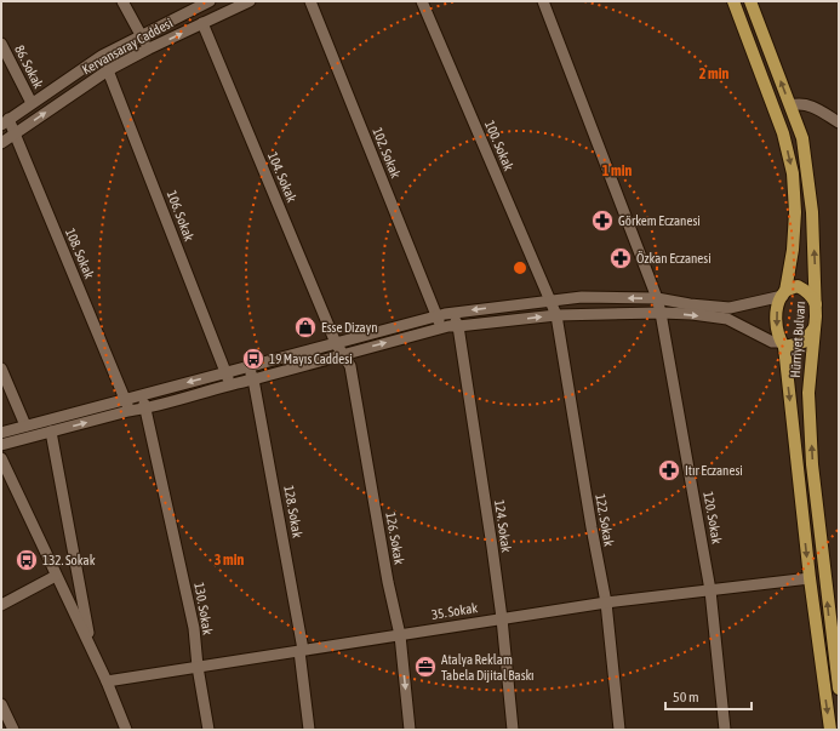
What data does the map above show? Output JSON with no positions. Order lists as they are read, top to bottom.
{
  "streets": {
    "main road": ["Hürriyet Bulvarı"],
    "street": [
      "Kervansaray Caddesi",
      "86. Sokak",
      "100. Sokak",
      "102. Sokak",
      "104. Sokak",
      "106. Sokak",
      "108. Sokak",
      "128. Sokak",
      "120. Sokak",
      "122. Sokak",
      "124. Sokak",
      "126. Sokak",
      "130. Sokak",
      "35. Sokak"
    ]
  },
  "crossings": [
    ["Kervansaray Caddesi", "86. Sokak"],
    ["Kervansaray Caddesi", "104. Sokak"],
    ["Kervansaray Caddesi", "106. Sokak"],
    ["Kervansaray Caddesi", "108. Sokak"],
    ["100. Sokak", "122. Sokak"],
    ["104. Sokak", "126. Sokak"],
    ["Hürriyet Bulvarı", "35. Sokak"],
    ["128. Sokak", "35. Sokak"],
    ["120. Sokak", "35. Sokak"],
    ["122. Sokak", "35. Sokak"],
    ["124. Sokak", "35. Sokak"],
    ["126. Sokak", "35. Sokak"],
    ["130. Sokak", "35. Sokak"]
  ],
  "places": {
    "pharmacy": ["Görkem Eczanesi", "Özkan Eczanesi", "Itır Eczanesi"],
    "shop": ["Esse Dizayn"],
    "bus stop": ["19 Mayıs Caddesi", "132. Sokak"],
    "office": ["Atalya Reklam Tabela Dijital Baskı"]
  },
  "scale_bar": "50 m",
  "rings": ["2 min", "1 min", "3 min"]
}
